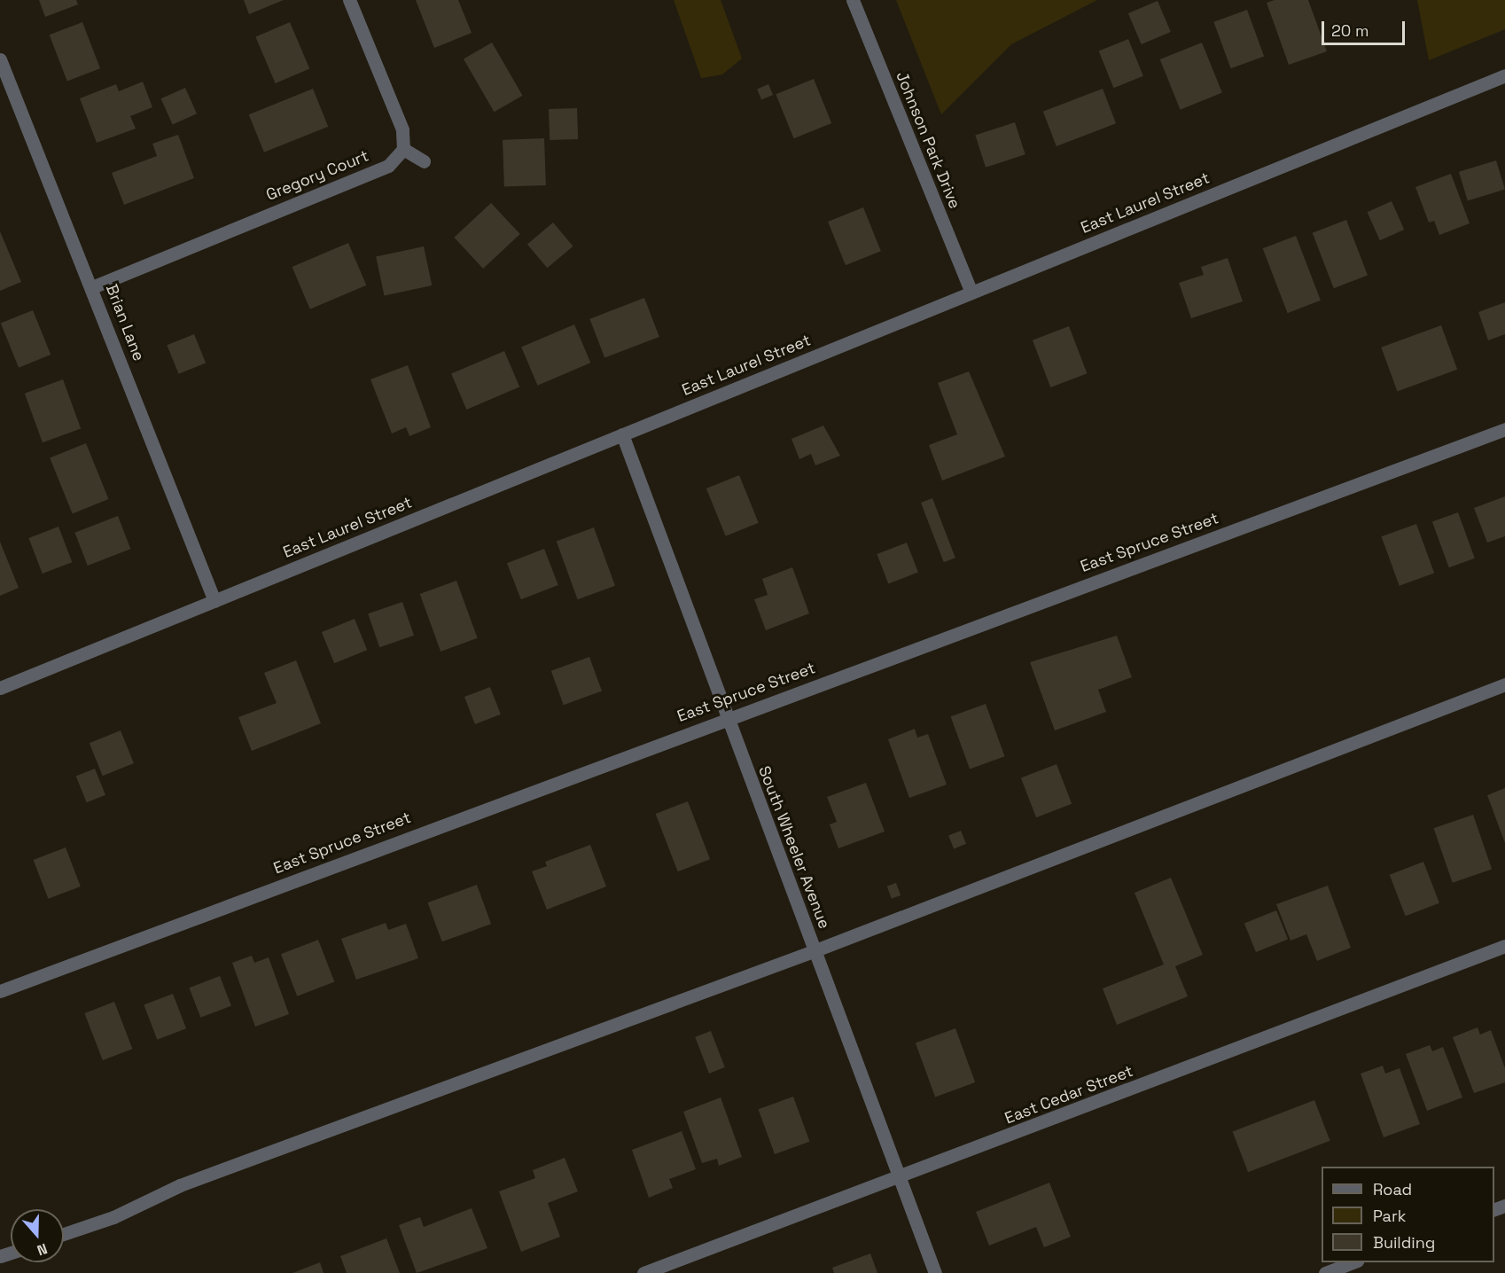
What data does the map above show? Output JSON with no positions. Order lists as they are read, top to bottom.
{
  "streets": {
    "street": [
      "Johnson Park Drive",
      "Gregory Court",
      "East Laurel Street",
      "Brian Lane",
      "East Spruce Street",
      "South Wheeler Avenue",
      "East Cedar Street"
    ]
  },
  "crossings": [
    ["Johnson Park Drive", "East Laurel Street"],
    ["Gregory Court", "Brian Lane"],
    ["East Laurel Street", "Brian Lane"],
    ["East Laurel Street", "South Wheeler Avenue"],
    ["East Spruce Street", "South Wheeler Avenue"],
    ["South Wheeler Avenue", "East Cedar Street"]
  ],
  "legend": ["Road", "Park", "Building"],
  "scale_bar": "20 m",
  "north": "bottom"
}
